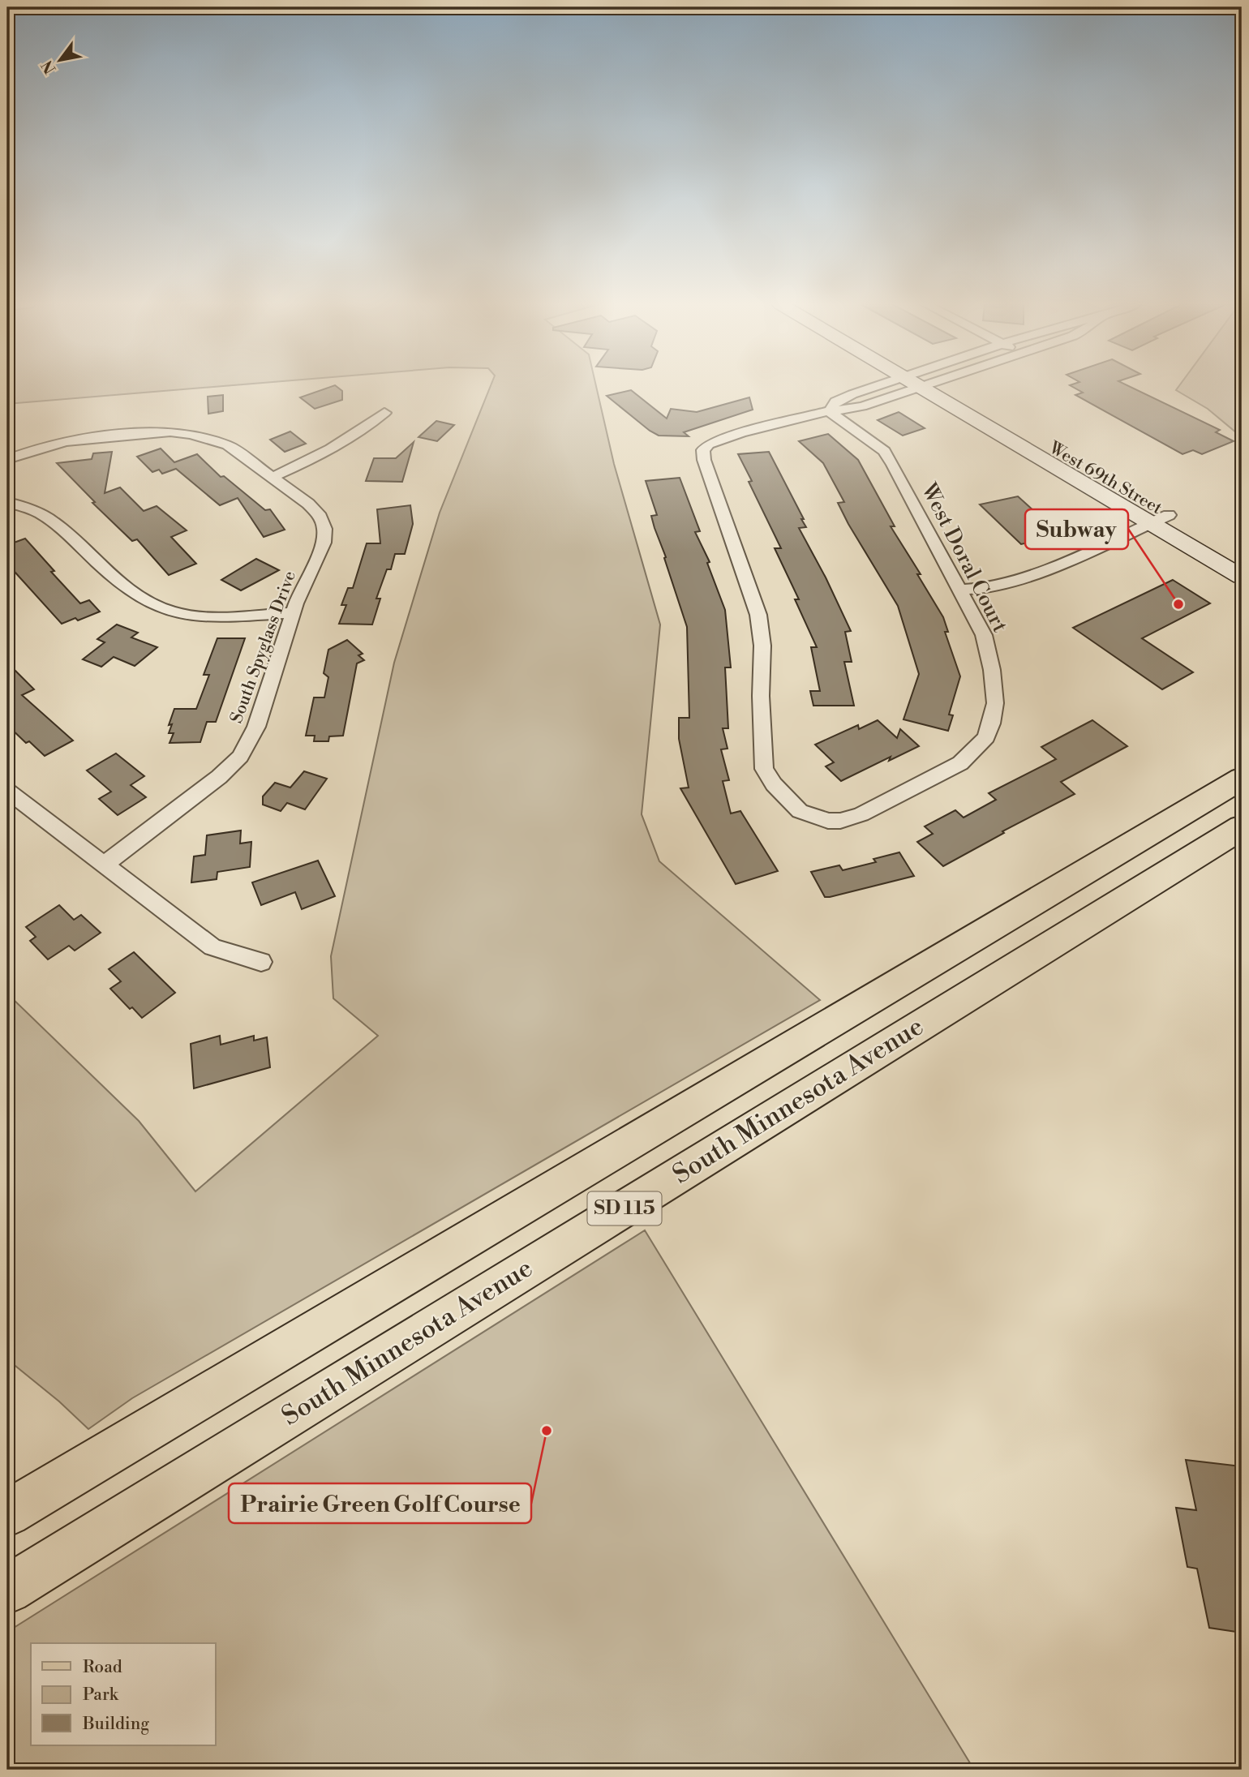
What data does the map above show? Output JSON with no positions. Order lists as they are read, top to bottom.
{
  "streets": {
    "main road": ["West 69th Street", "South Minnesota Avenue", "SD 115"],
    "street": ["West Doral Court", "South Spyglass Drive"]
  },
  "places": ["Subway", "Prairie Green Golf Course"],
  "legend": ["Road", "Park", "Building"],
  "north": "bottom left"
}
